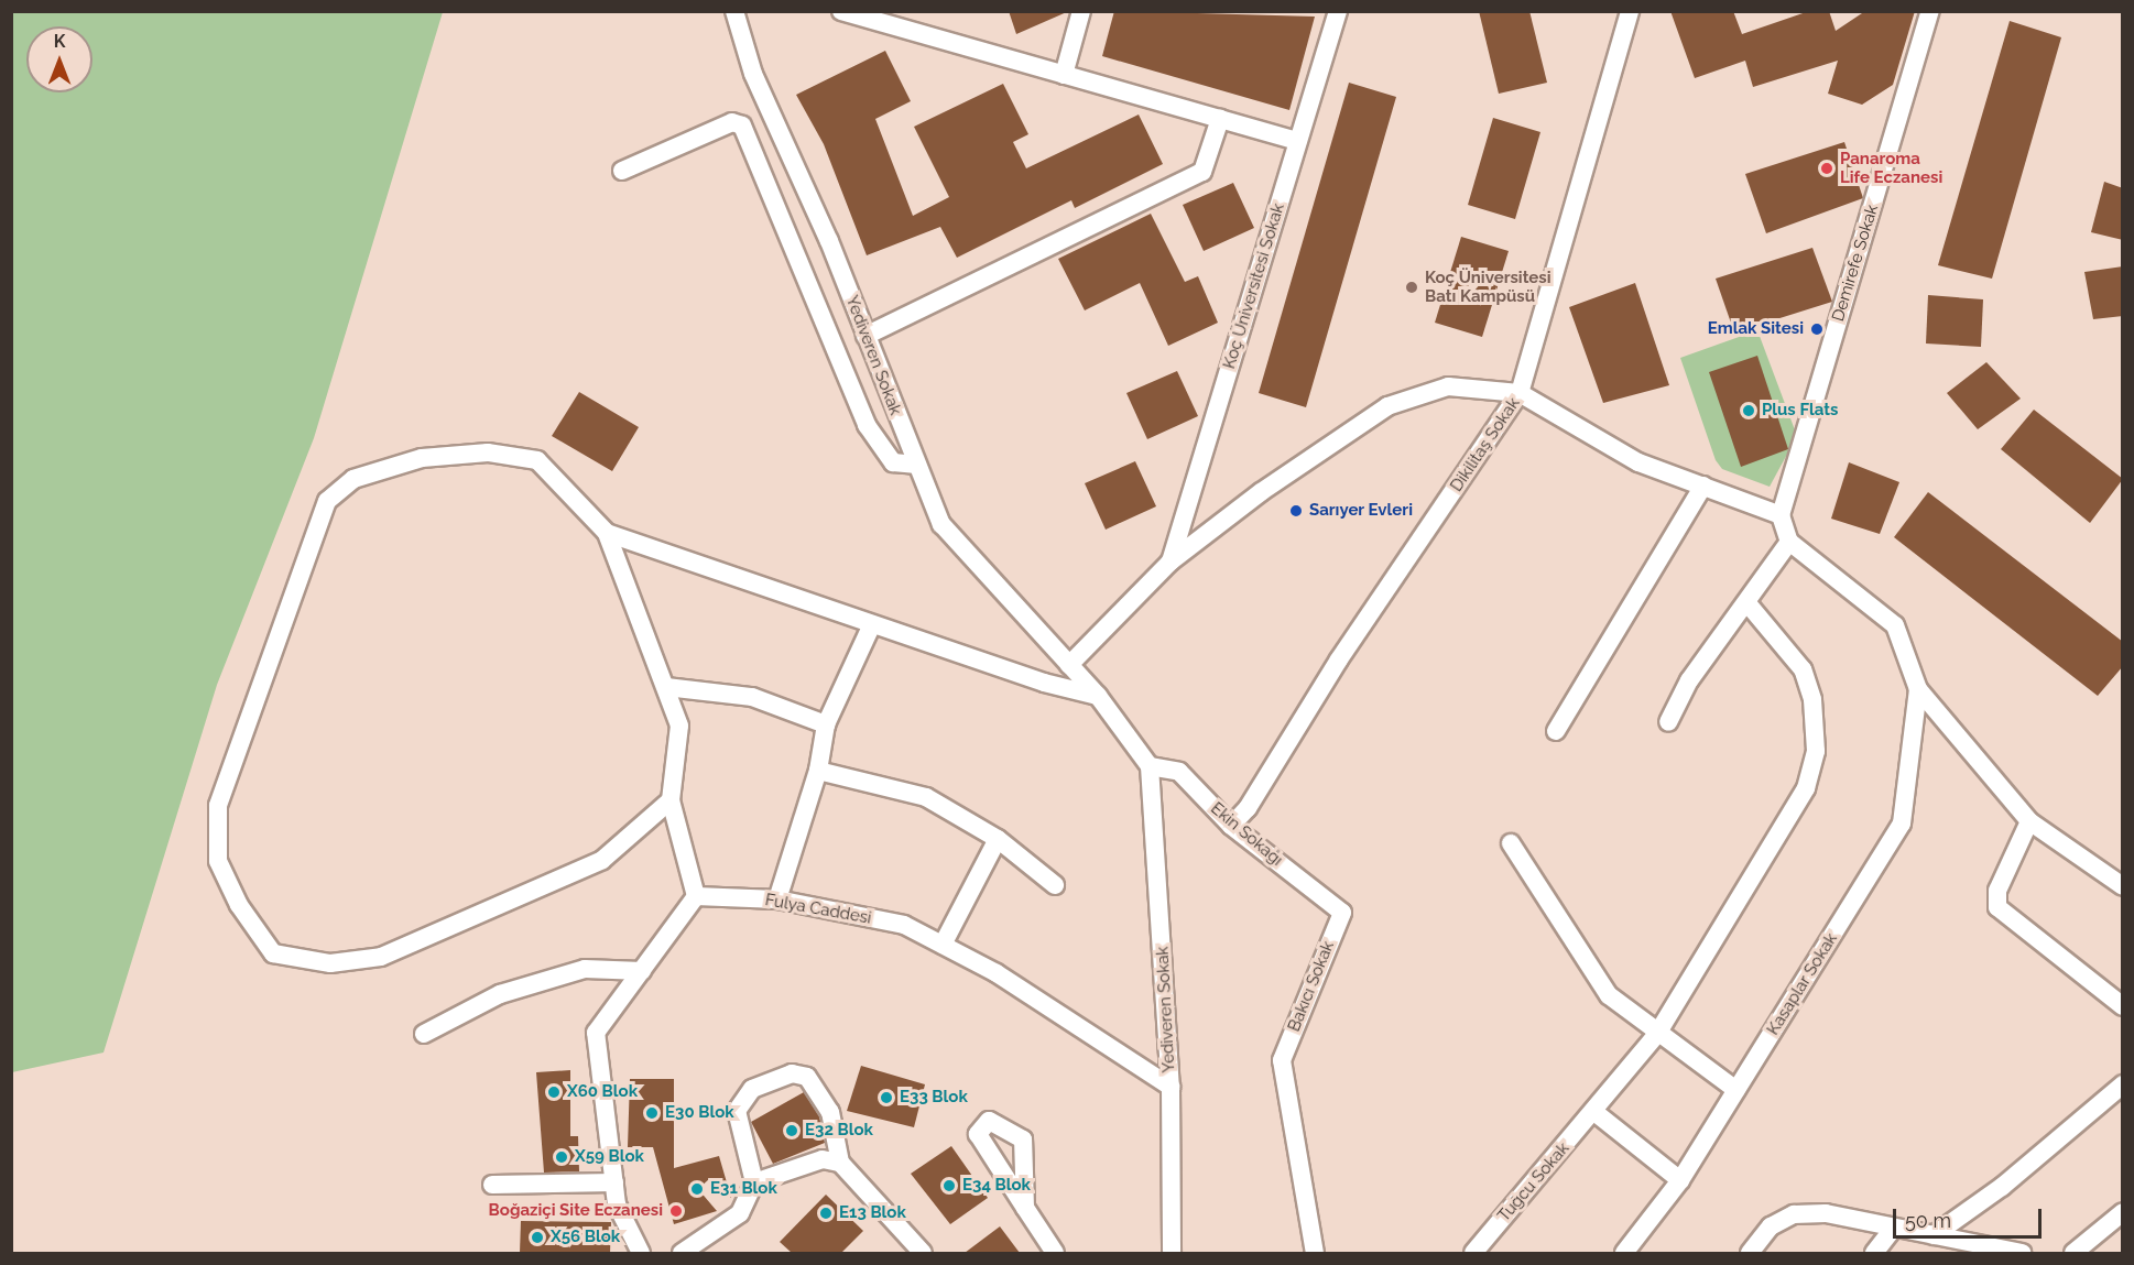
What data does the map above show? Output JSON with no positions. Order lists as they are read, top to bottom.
{
  "streets": {
    "street": [
      "Demirefe Sokak",
      "Koç Üniversitesi Sokak",
      "Yediveren Sokak",
      "Dikilitaş Sokak",
      "Ekin Sokağı",
      "Fulya Caddesi",
      "Kasaplar Sokak",
      "Bakıcı Sokak",
      "Tuğcu Sokak"
    ]
  },
  "crossings": [
    ["Yediveren Sokak", "Ekin Sokağı"],
    ["Yediveren Sokak", "Fulya Caddesi"],
    ["Dikilitaş Sokak", "Ekin Sokağı"],
    ["Ekin Sokağı", "Bakıcı Sokak"]
  ],
  "places": [
    "Panaroma Life Eczanesi",
    "Koç Üniversitesi Batı Kampüsü",
    "Emlak Sitesi",
    "Plus Flats",
    "Sarıyer Evleri",
    "X60 Blok",
    "E33 Blok",
    "E30 Blok",
    "E32 Blok",
    "X59 Blok",
    "E34 Blok",
    "E31 Blok",
    "Boğaziçi Site Eczanesi",
    "E13 Blok",
    "X56 Blok"
  ],
  "scale_bar": "50 m",
  "north": "top"
}
